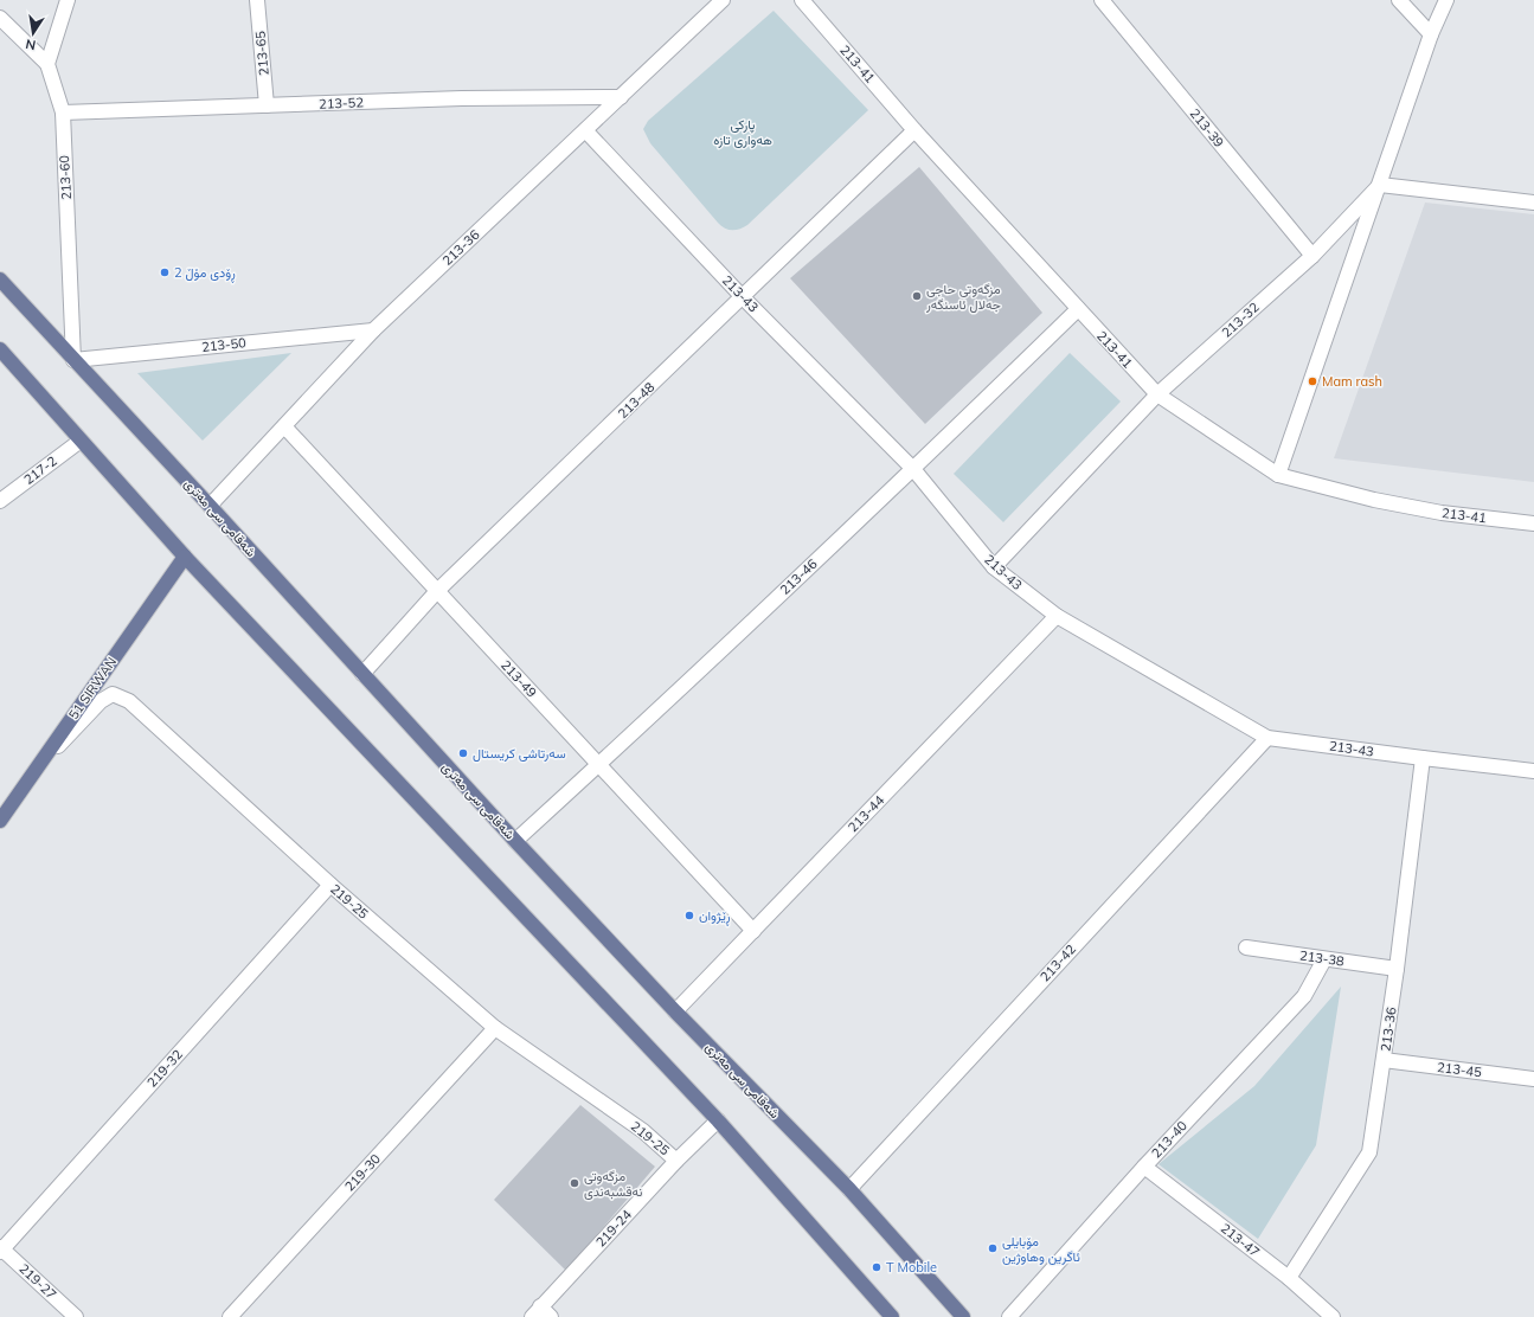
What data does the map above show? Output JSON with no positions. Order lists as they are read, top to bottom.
{
  "streets": {
    "main road": ["شەقامی سی مەتری", "51 SIRWAN"],
    "street": [
      "213-65",
      "213-41",
      "213-52",
      "213-39",
      "213-60",
      "213-36",
      "213-43",
      "213-32",
      "213-50",
      "213-48",
      "217-2",
      "213-46",
      "213-49",
      "213-44",
      "219-25",
      "213-38",
      "213-42",
      "219-32",
      "213-45",
      "213-40",
      "219-30",
      "219-24",
      "213-47",
      "219-27"
    ]
  },
  "crossings": [
    ["213-65", "213-52"],
    ["213-41", "213-32"],
    ["213-41", "213-48"],
    ["213-41", "213-46"],
    ["213-52", "213-60"],
    ["213-52", "213-36"],
    ["213-39", "213-32"],
    ["213-60", "213-50"],
    ["213-60", "شەقامی سی مەتری"],
    ["213-36", "213-43"],
    ["213-36", "213-50"],
    ["213-36", "شەقامی سی مەتری"],
    ["213-36", "213-49"],
    ["213-36", "213-38"],
    ["213-36", "213-45"],
    ["213-36", "213-47"],
    ["213-43", "213-32"],
    ["213-43", "213-48"],
    ["213-43", "213-46"],
    ["213-43", "213-44"],
    ["213-43", "213-42"],
    ["213-50", "شەقامی سی مەتری"],
    ["213-48", "شەقامی سی مەتری"],
    ["213-48", "213-49"],
    ["شەقامی سی مەتری", "213-46"],
    ["شەقامی سی مەتری", "213-44"],
    ["شەقامی سی مەتری", "213-42"],
    ["213-46", "213-49"],
    ["213-49", "213-44"],
    ["51 SIRWAN", "219-25"],
    ["219-25", "219-32"],
    ["219-25", "219-30"],
    ["219-25", "219-24"],
    ["213-38", "213-40"],
    ["219-32", "219-27"],
    ["213-40", "213-47"]
  ],
  "parks": ["پارکی هەواری تازە"],
  "places": [
    "ڕۆدی مۆڵ 2",
    "مزگەوتی حاجی جەلال ئاسنگەر",
    "Mam rash",
    "سەرتاشی کریستال",
    "ڕێژوان",
    "مزگەوتی نەقشبەندی",
    "مۆبایلی ئاگرین وهاوژین",
    "T Mobile"
  ],
  "north": "bottom"
}
